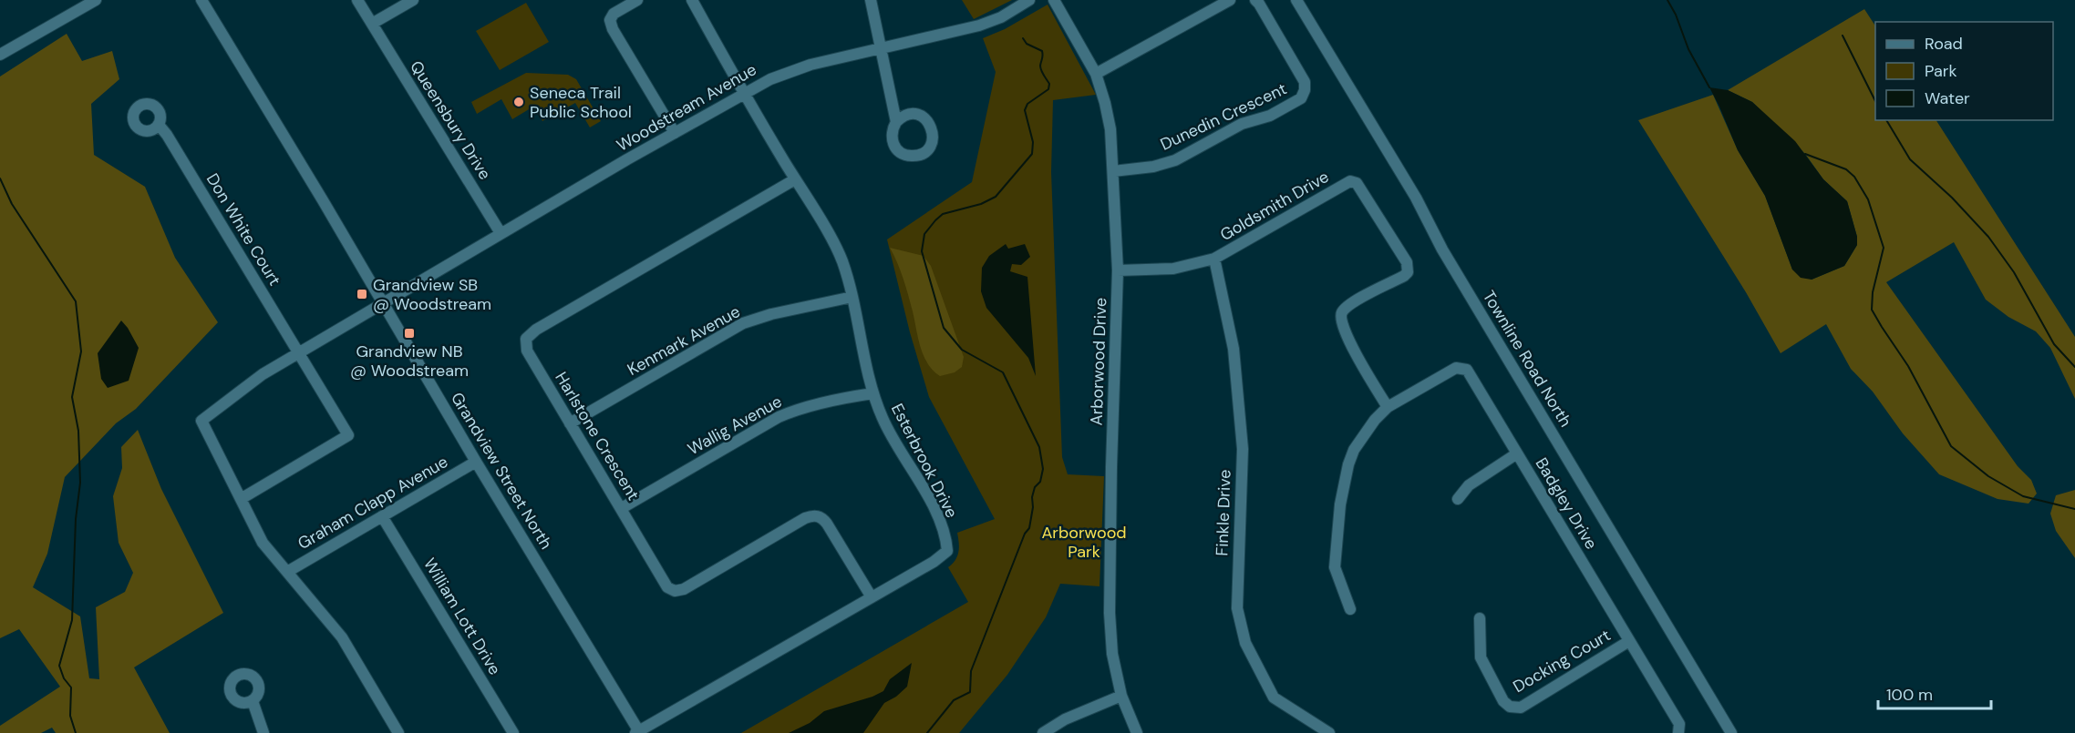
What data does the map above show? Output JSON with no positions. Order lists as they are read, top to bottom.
{
  "streets": {
    "street": [
      "Woodstream Avenue",
      "Dunedin Crescent",
      "Queensbury Drive",
      "Goldsmith Drive",
      "Don White Court",
      "Kenmark Avenue",
      "Townline Road North",
      "Arborwood Drive",
      "Wallig Avenue",
      "Harlstone Crescent",
      "Esterbrook Drive",
      "Grandview Street North",
      "Graham Clapp Avenue",
      "Badgley Drive",
      "Finkle Drive",
      "William Lott Drive",
      "Docking Court"
    ]
  },
  "crossings": [
    ["Woodstream Avenue", "Queensbury Drive"],
    ["Woodstream Avenue", "Don White Court"],
    ["Woodstream Avenue", "Esterbrook Drive"],
    ["Woodstream Avenue", "Grandview Street North"],
    ["Dunedin Crescent", "Arborwood Drive"],
    ["Goldsmith Drive", "Arborwood Drive"],
    ["Goldsmith Drive", "Badgley Drive"],
    ["Goldsmith Drive", "Finkle Drive"],
    ["Kenmark Avenue", "Harlstone Crescent"],
    ["Kenmark Avenue", "Esterbrook Drive"],
    ["Wallig Avenue", "Harlstone Crescent"],
    ["Wallig Avenue", "Esterbrook Drive"],
    ["Harlstone Crescent", "Esterbrook Drive"],
    ["Esterbrook Drive", "Grandview Street North"],
    ["Grandview Street North", "Graham Clapp Avenue"],
    ["Graham Clapp Avenue", "William Lott Drive"],
    ["Badgley Drive", "Docking Court"]
  ],
  "parks": ["Arborwood Park"],
  "places": {
    "other": ["Seneca Trail Public School"],
    "transit": ["Grandview SB @ Woodstream", "Grandview NB @ Woodstream"]
  },
  "legend": ["Road", "Park", "Water"],
  "scale_bar": "100 m"
}
